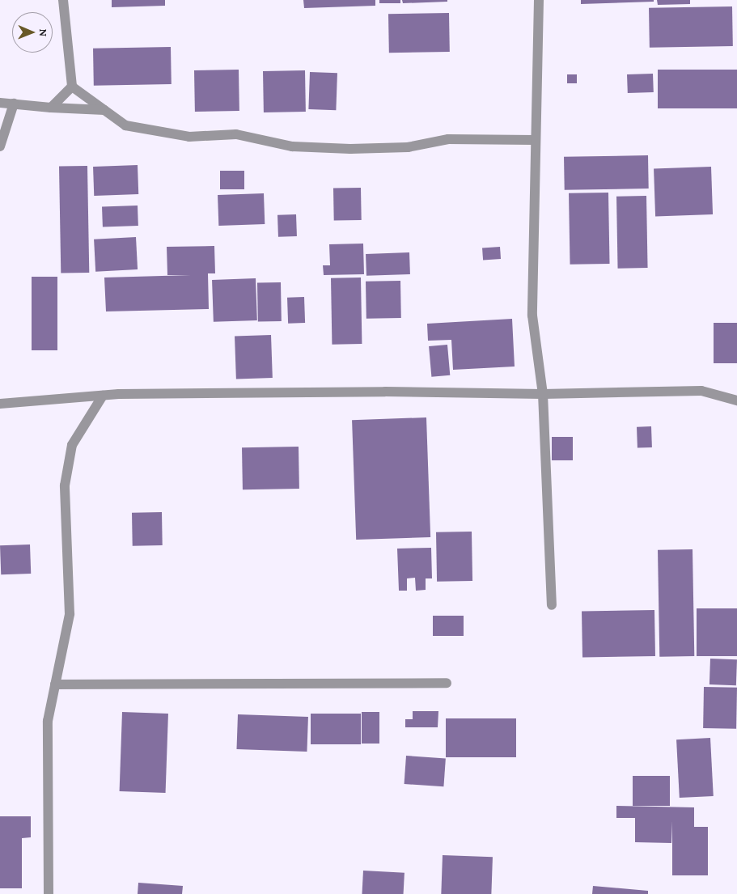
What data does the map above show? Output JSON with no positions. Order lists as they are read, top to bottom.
{
  "north": "right"
}
